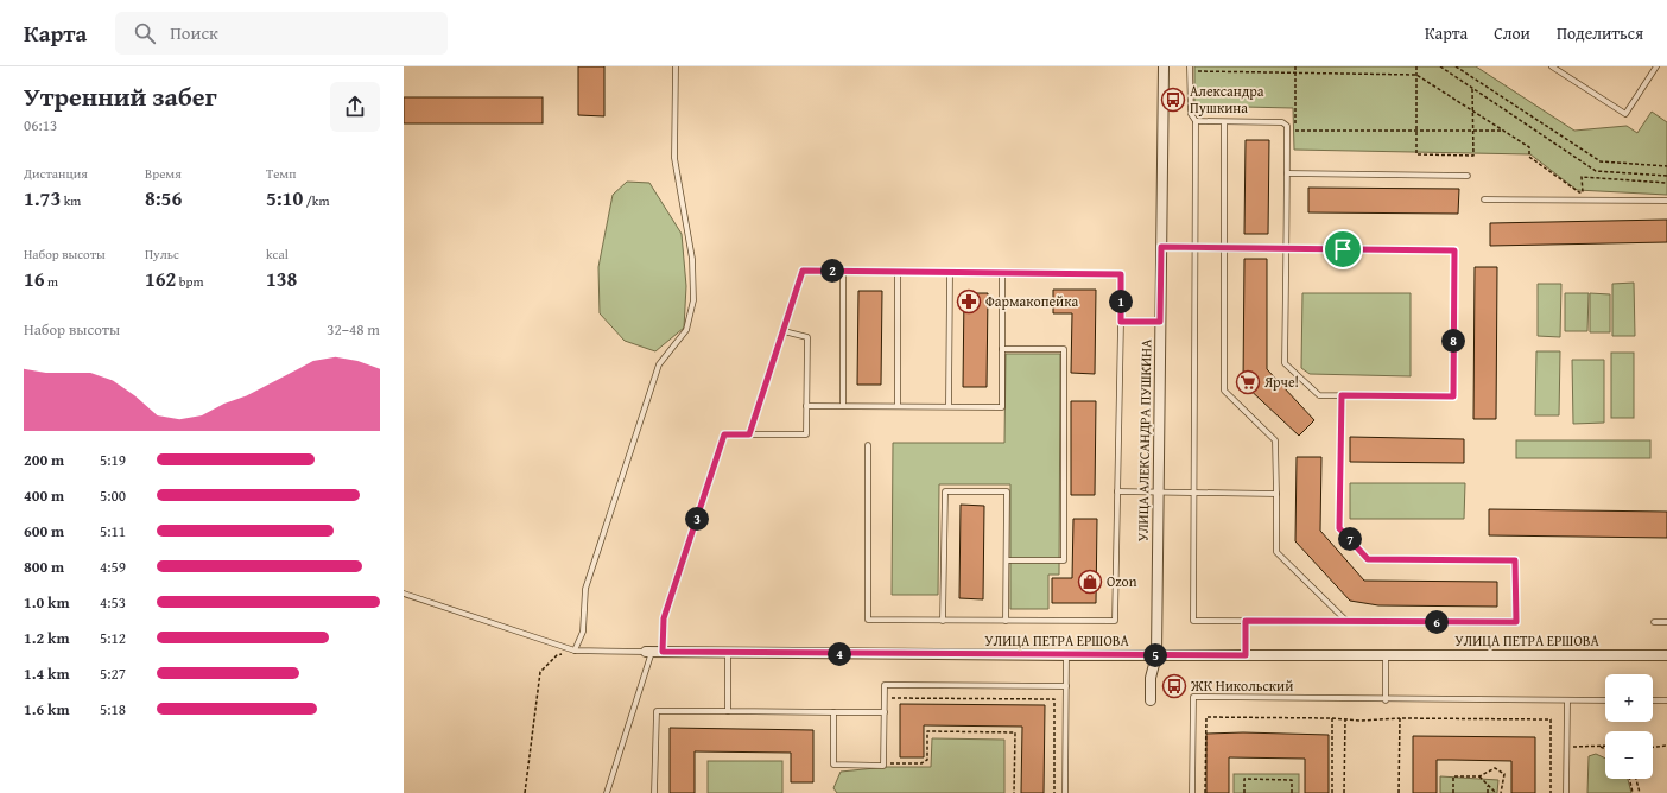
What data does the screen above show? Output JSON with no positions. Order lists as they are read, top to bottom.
{
  "streets": {
    "street": ["УЛИЦА АЛЕКСАНДРА ПУШКИНА", "УЛИЦА ПЕТРА ЕРШОВА"]
  },
  "crossings": [
    ["УЛИЦА АЛЕКСАНДРА ПУШКИНА", "УЛИЦА ПЕТРА ЕРШОВА"]
  ],
  "places": {
    "bus stop": ["Александра Пушкина", "ЖК Никольский"],
    "pharmacy": ["Фармакопейка"],
    "supermarket": ["Ярче!"],
    "shop": ["Ozon"]
  },
  "page": {
    "header": "Карта",
    "search": "Поиск",
    "nav": ["Карта", "Слои", "Поделиться"],
    "heading": ["Утренний забег", "06:13"],
    "stats": [
      ["Дистанция", "1.73 km"],
      ["Время", "8:56"],
      ["Темп", "5:10 /km"],
      ["Набор высоты", "16 m"],
      ["Пульс", "162 bpm"],
      ["kcal", "138"]
    ],
    "pins": [
      "2",
      "1",
      "8",
      "3",
      "7",
      "6",
      "4",
      "5"
    ],
    "chart": ["Набор высоты", "32–48 m"],
    "list": [
      {
        "name": "200 m",
        "note": "5:19"
      },
      {
        "name": "400 m",
        "note": "5:00"
      },
      {
        "name": "600 m",
        "note": "5:11"
      },
      {
        "name": "800 m",
        "note": "4:59"
      },
      {
        "name": "1.0 km",
        "note": "4:53"
      },
      {
        "name": "1.2 km",
        "note": "5:12"
      },
      {
        "name": "1.4 km",
        "note": "5:27"
      },
      {
        "name": "1.6 km",
        "note": "5:18"
      }
    ],
    "map_buttons": ["+", "−"]
  }
}
